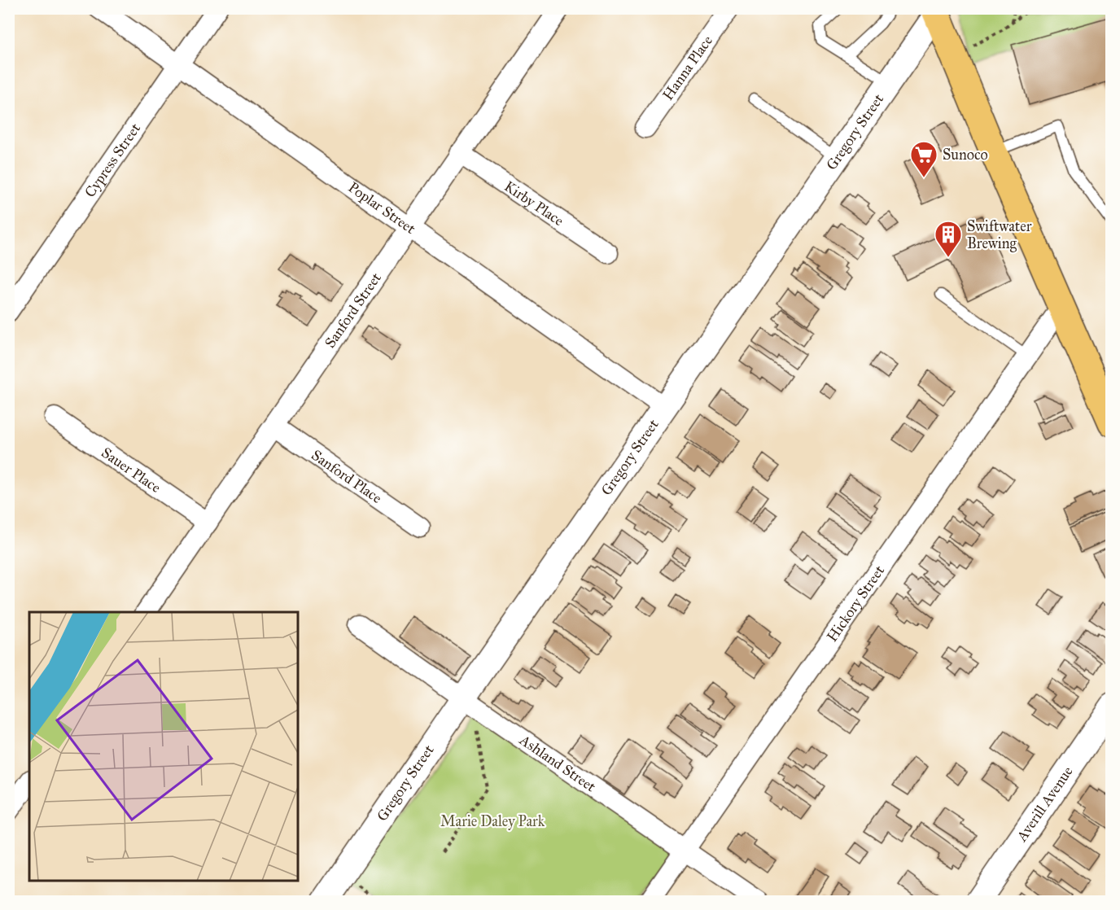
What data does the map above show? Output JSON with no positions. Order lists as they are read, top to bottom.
{
  "streets": {
    "street": [
      "Hanna Place",
      "Gregory Street",
      "Cypress Street",
      "Kirby Place",
      "Poplar Street",
      "Sanford Street",
      "Sauer Place",
      "Sanford Place",
      "Hickory Street",
      "Ashland Street",
      "Averill Avenue"
    ]
  },
  "crossings": [
    ["Gregory Street", "Poplar Street"],
    ["Gregory Street", "Ashland Street"],
    ["Cypress Street", "Poplar Street"],
    ["Kirby Place", "Sanford Street"],
    ["Poplar Street", "Sanford Street"],
    ["Sanford Street", "Sauer Place"],
    ["Sanford Street", "Sanford Place"],
    ["Hickory Street", "Ashland Street"]
  ],
  "parks": ["Marie Daley Park"],
  "places": {
    "supermarket": ["Sunoco"],
    "building": ["Swiftwater Brewing"]
  }
}
